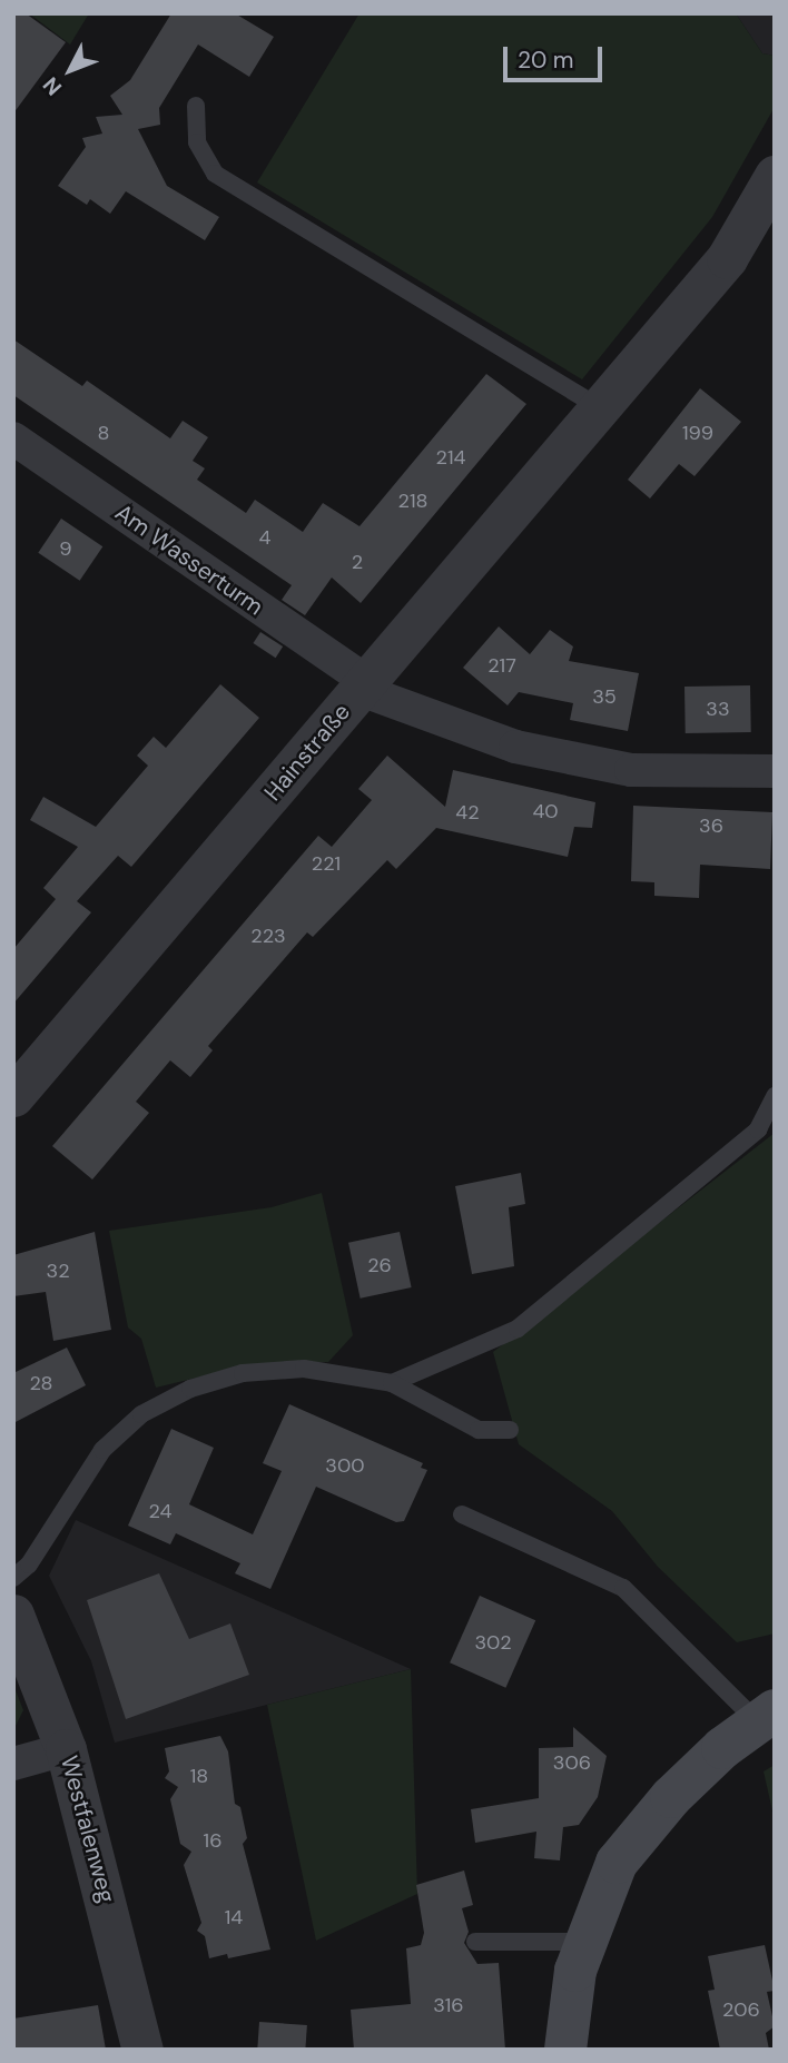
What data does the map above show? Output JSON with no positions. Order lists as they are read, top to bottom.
{
  "streets": {
    "street": ["Am Wasserturm", "Hainstraße", "Westfalenweg"]
  },
  "crossings": [
    ["Am Wasserturm", "Hainstraße"]
  ],
  "house_numbers": [
    "8",
    "199",
    "214",
    "218",
    "4",
    "9",
    "2",
    "217",
    "35",
    "33",
    "40",
    "42",
    "36",
    "221",
    "223",
    "26",
    "32",
    "28",
    "300",
    "24",
    "302",
    "306",
    "18",
    "16",
    "14",
    "316",
    "206"
  ],
  "scale_bar": "20 m",
  "north": "bottom left"
}
